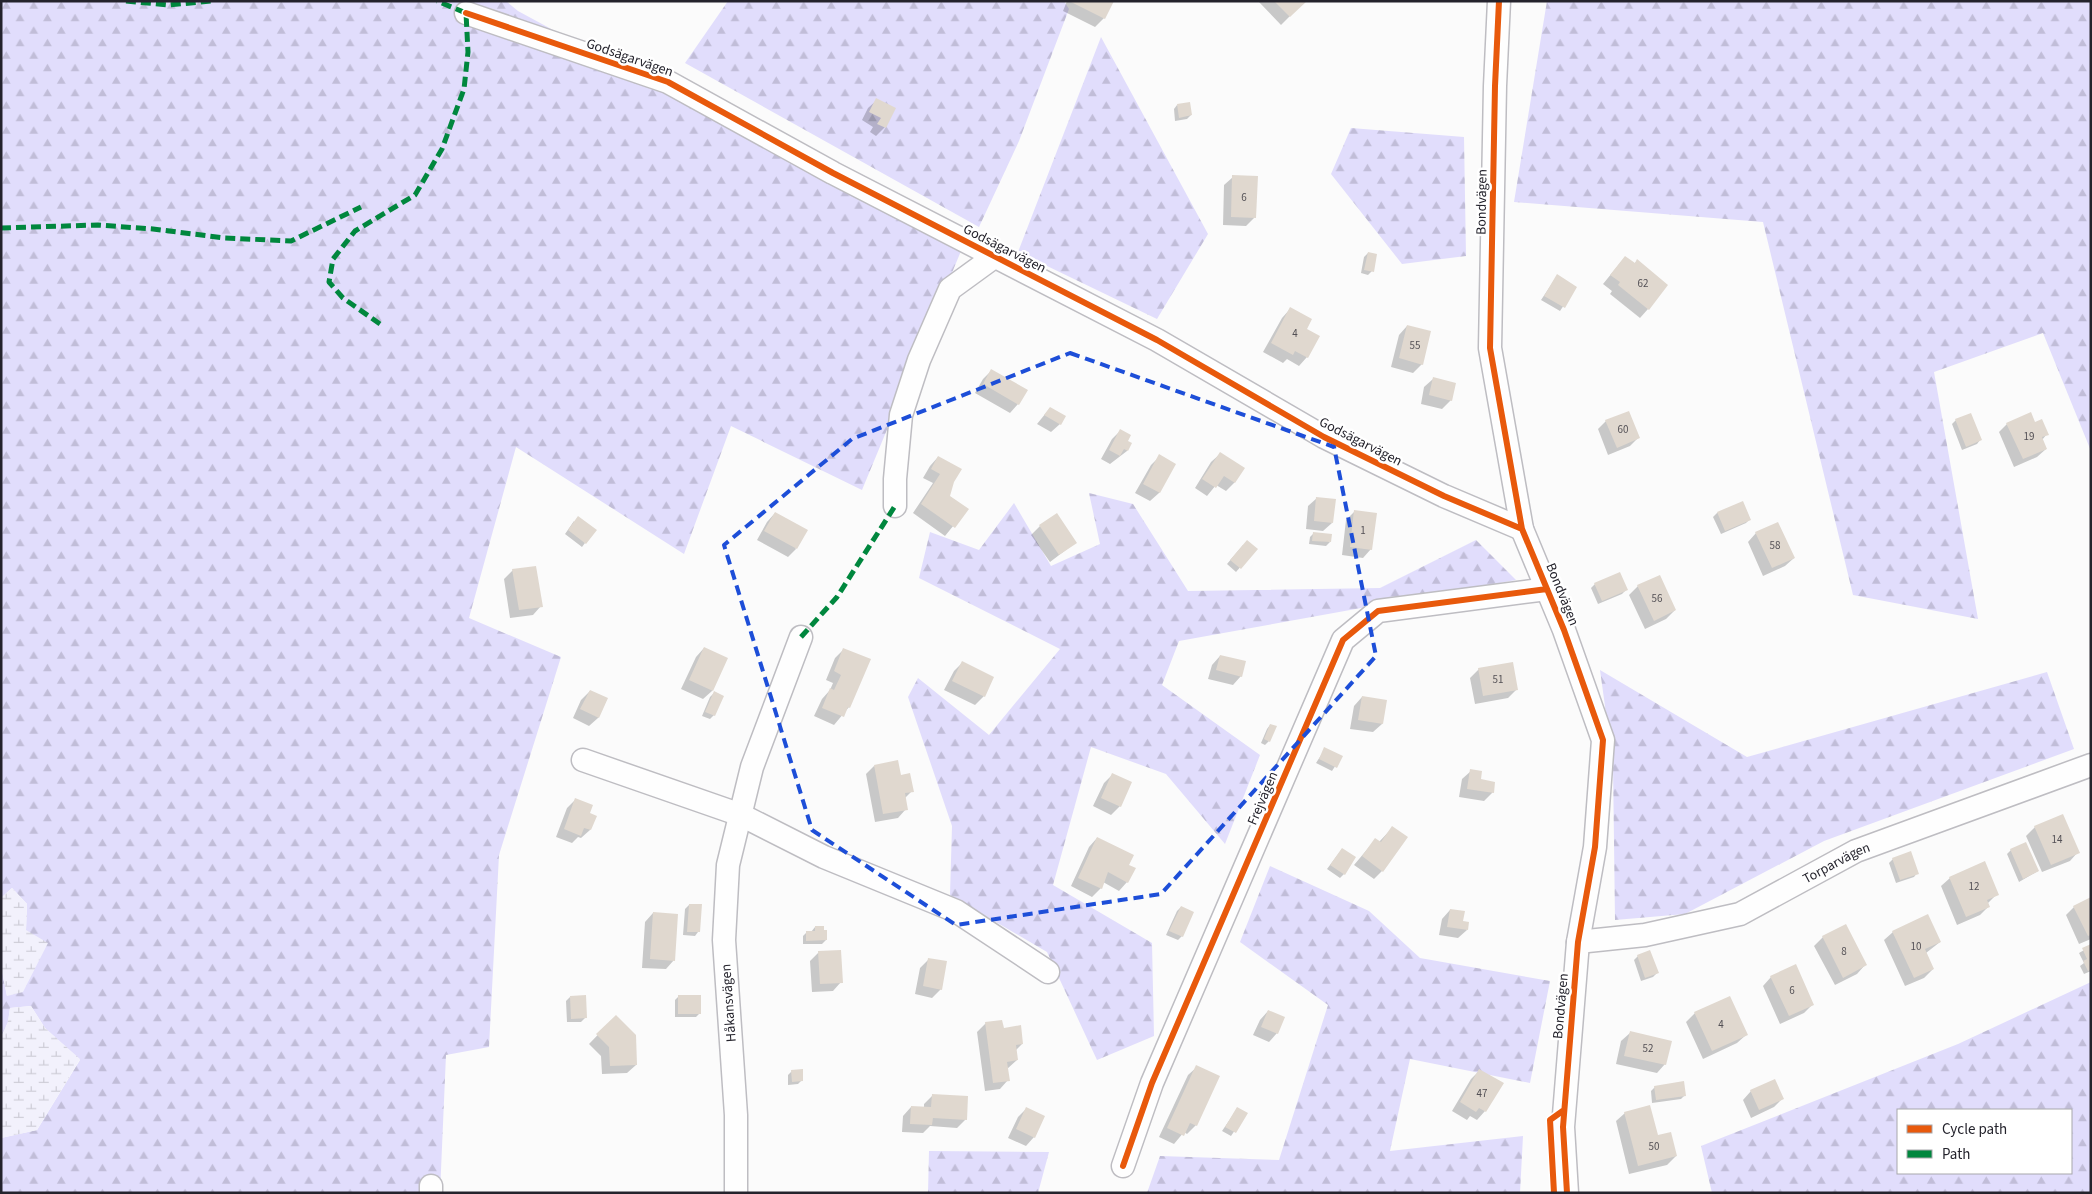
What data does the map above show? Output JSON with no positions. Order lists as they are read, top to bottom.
{
  "streets": {
    "street": [
      "Godsägarvägen",
      "Bondvägen",
      "Frejvägen",
      "Torparvägen",
      "Håkansvägen"
    ]
  },
  "crossings": [
    ["Godsägarvägen", "Bondvägen"],
    ["Bondvägen", "Frejvägen"],
    ["Bondvägen", "Torparvägen"]
  ],
  "house_numbers": [
    "6",
    "62",
    "4",
    "55",
    "60",
    "19",
    "1",
    "58",
    "56",
    "51",
    "14",
    "12",
    "10",
    "8",
    "6",
    "4",
    "52",
    "47",
    "50"
  ],
  "legend": ["Cycle path", "Path"]
}
